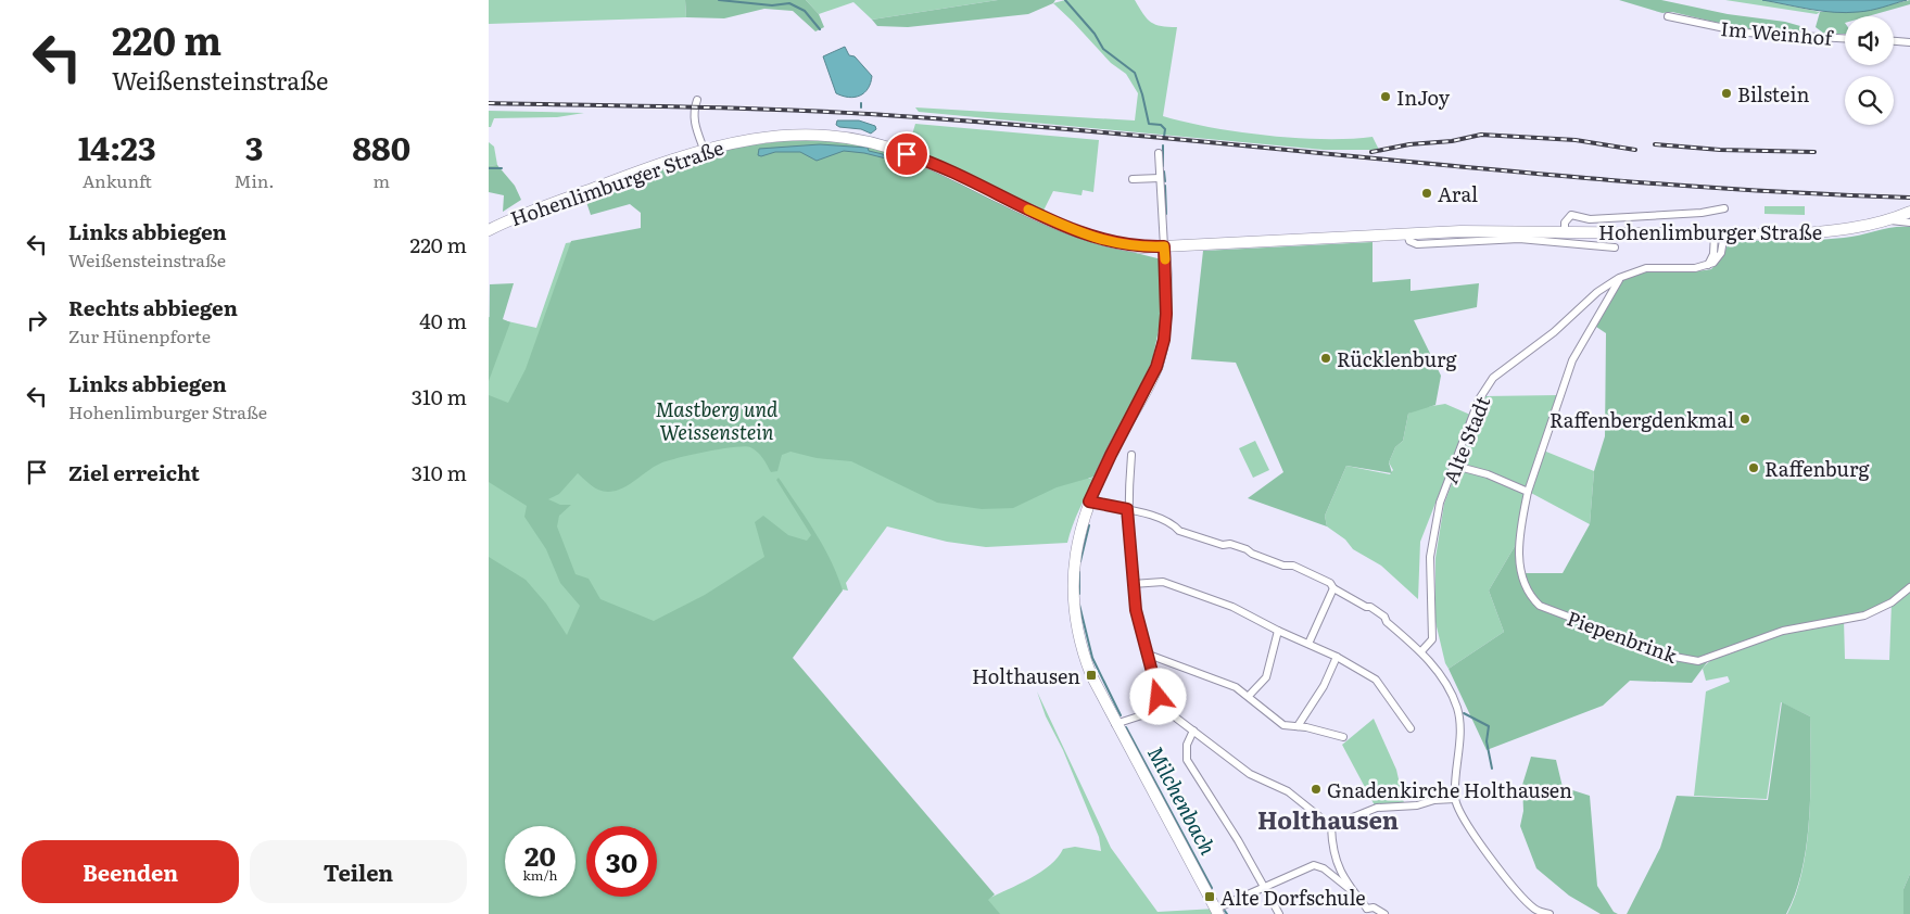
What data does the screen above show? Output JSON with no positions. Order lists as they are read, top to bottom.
{
  "streets": {
    "main road": ["Hohenlimburger Straße"],
    "street": ["Im Weinhof", "Alte Stadt", "Piepenbrink"]
  },
  "crossings": [
    ["Hohenlimburger Straße", "Alte Stadt"],
    ["Alte Stadt", "Piepenbrink"]
  ],
  "districts": ["Holthausen"],
  "water": ["Milchenbach"],
  "parks": ["Mastberg und Weissenstein"],
  "places": {
    "other": [
      "Bilstein",
      "InJoy",
      "Aral",
      "Rücklenburg",
      "Raffenbergdenkmal",
      "Raffenburg",
      "Gnadenkirche Holthausen"
    ],
    "transit": ["Holthausen", "Alte Dorfschule"]
  },
  "page": {
    "turn": ["220 m", "Weißensteinstraße"],
    "eta": [
      "14:23",
      "Ankunft",
      "3",
      "Min.",
      "880",
      "m"
    ],
    "list": [
      {
        "name": "Links abbiegen",
        "note": "Weißensteinstraße",
        "value": "220 m"
      },
      {
        "name": "Rechts abbiegen",
        "note": "Zur Hünenpforte",
        "value": "40 m"
      },
      {
        "name": "Links abbiegen",
        "note": "Hohenlimburger Straße",
        "value": "310 m"
      },
      {
        "name": "Ziel erreicht",
        "value": "310 m"
      }
    ],
    "speed": "20 km/h",
    "limit": "30",
    "buttons": ["Beenden", "Teilen"]
  }
}
